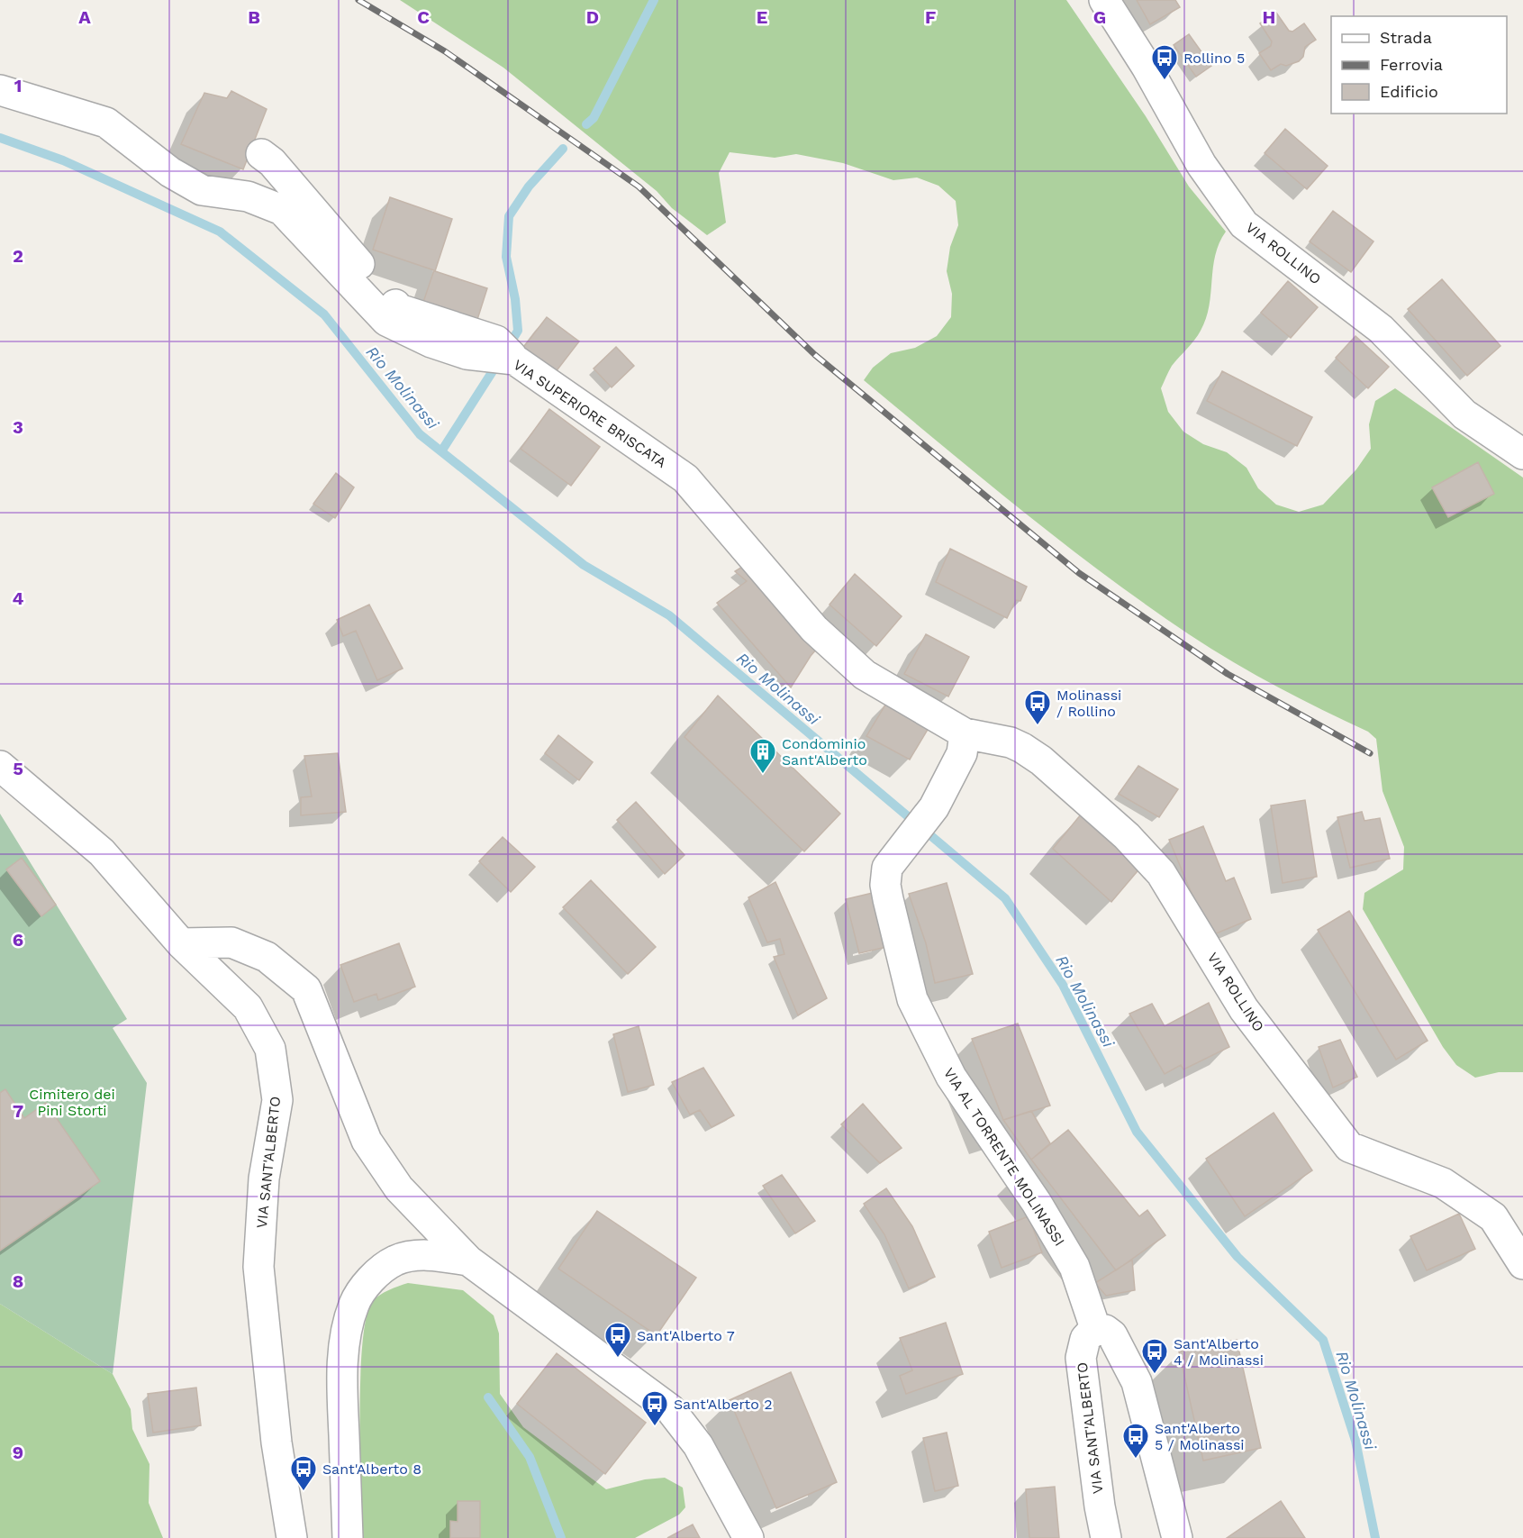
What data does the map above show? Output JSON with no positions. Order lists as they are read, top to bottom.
{
  "streets": {
    "street": [
      "VIA ROLLINO",
      "VIA SUPERIORE BRISCATA",
      "VIA AL TORRENTE MOLINASSI",
      "VIA SANT'ALBERTO"
    ]
  },
  "crossings": [
    ["VIA ROLLINO", "VIA SUPERIORE BRISCATA"],
    ["VIA ROLLINO", "VIA AL TORRENTE MOLINASSI"],
    ["VIA SUPERIORE BRISCATA", "VIA AL TORRENTE MOLINASSI"],
    ["VIA AL TORRENTE MOLINASSI", "VIA SANT'ALBERTO"]
  ],
  "water": ["Rio Molinassi"],
  "parks": ["Cimitero dei Pini Storti"],
  "places": {
    "bus stop": [
      "Rollino 5",
      "Molinassi / Rollino",
      "Sant'Alberto 7",
      "Sant'Alberto 4 / Molinassi",
      "Sant'Alberto 2",
      "Sant'Alberto 5 / Molinassi",
      "Sant'Alberto 8"
    ],
    "building": ["Condominio Sant'Alberto"]
  },
  "legend": ["Strada", "Ferrovia", "Edificio"],
  "grid": {
    "columns": [
      "A",
      "B",
      "C",
      "D",
      "E",
      "F",
      "G",
      "H"
    ],
    "rows": [
      "1",
      "2",
      "3",
      "4",
      "5",
      "6",
      "7",
      "8",
      "9"
    ]
  }
}
